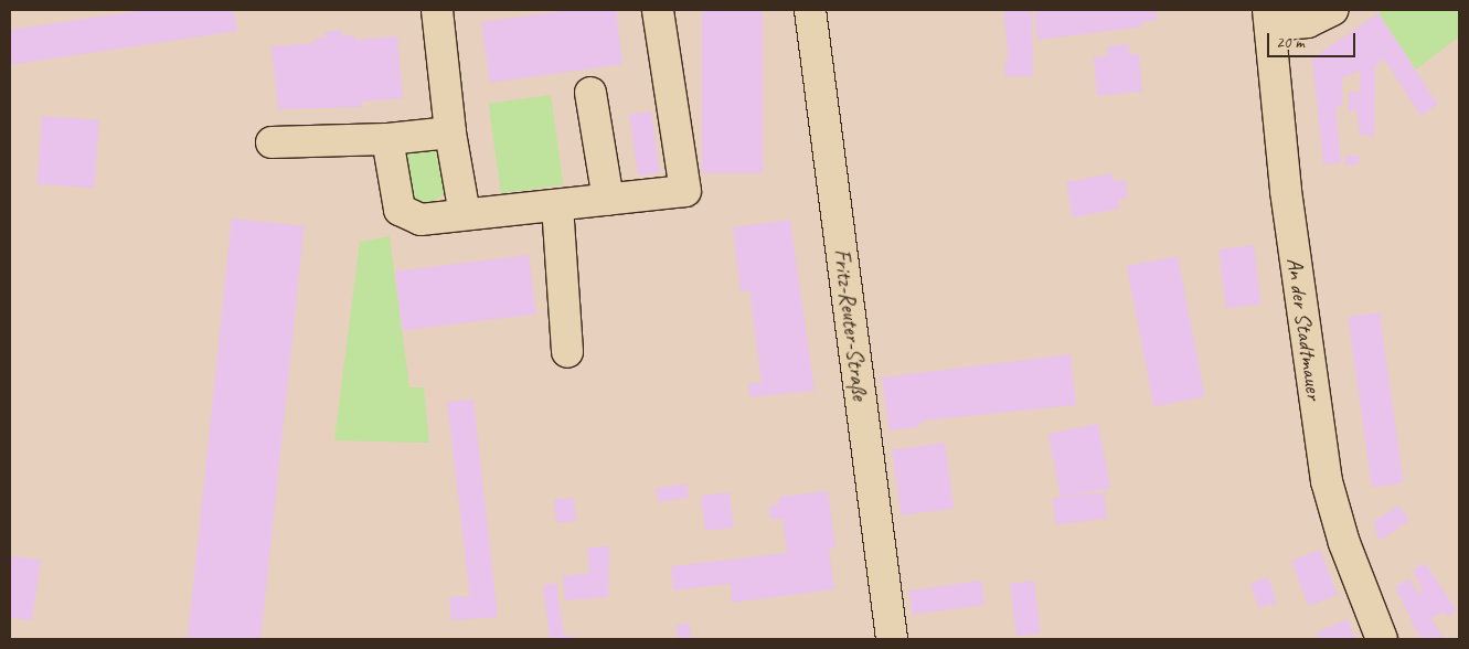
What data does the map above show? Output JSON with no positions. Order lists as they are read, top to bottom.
{
  "streets": {
    "street": ["Fritz-Reuter-Straße", "An der Stadtmauer"]
  },
  "scale_bar": "20 m"
}
